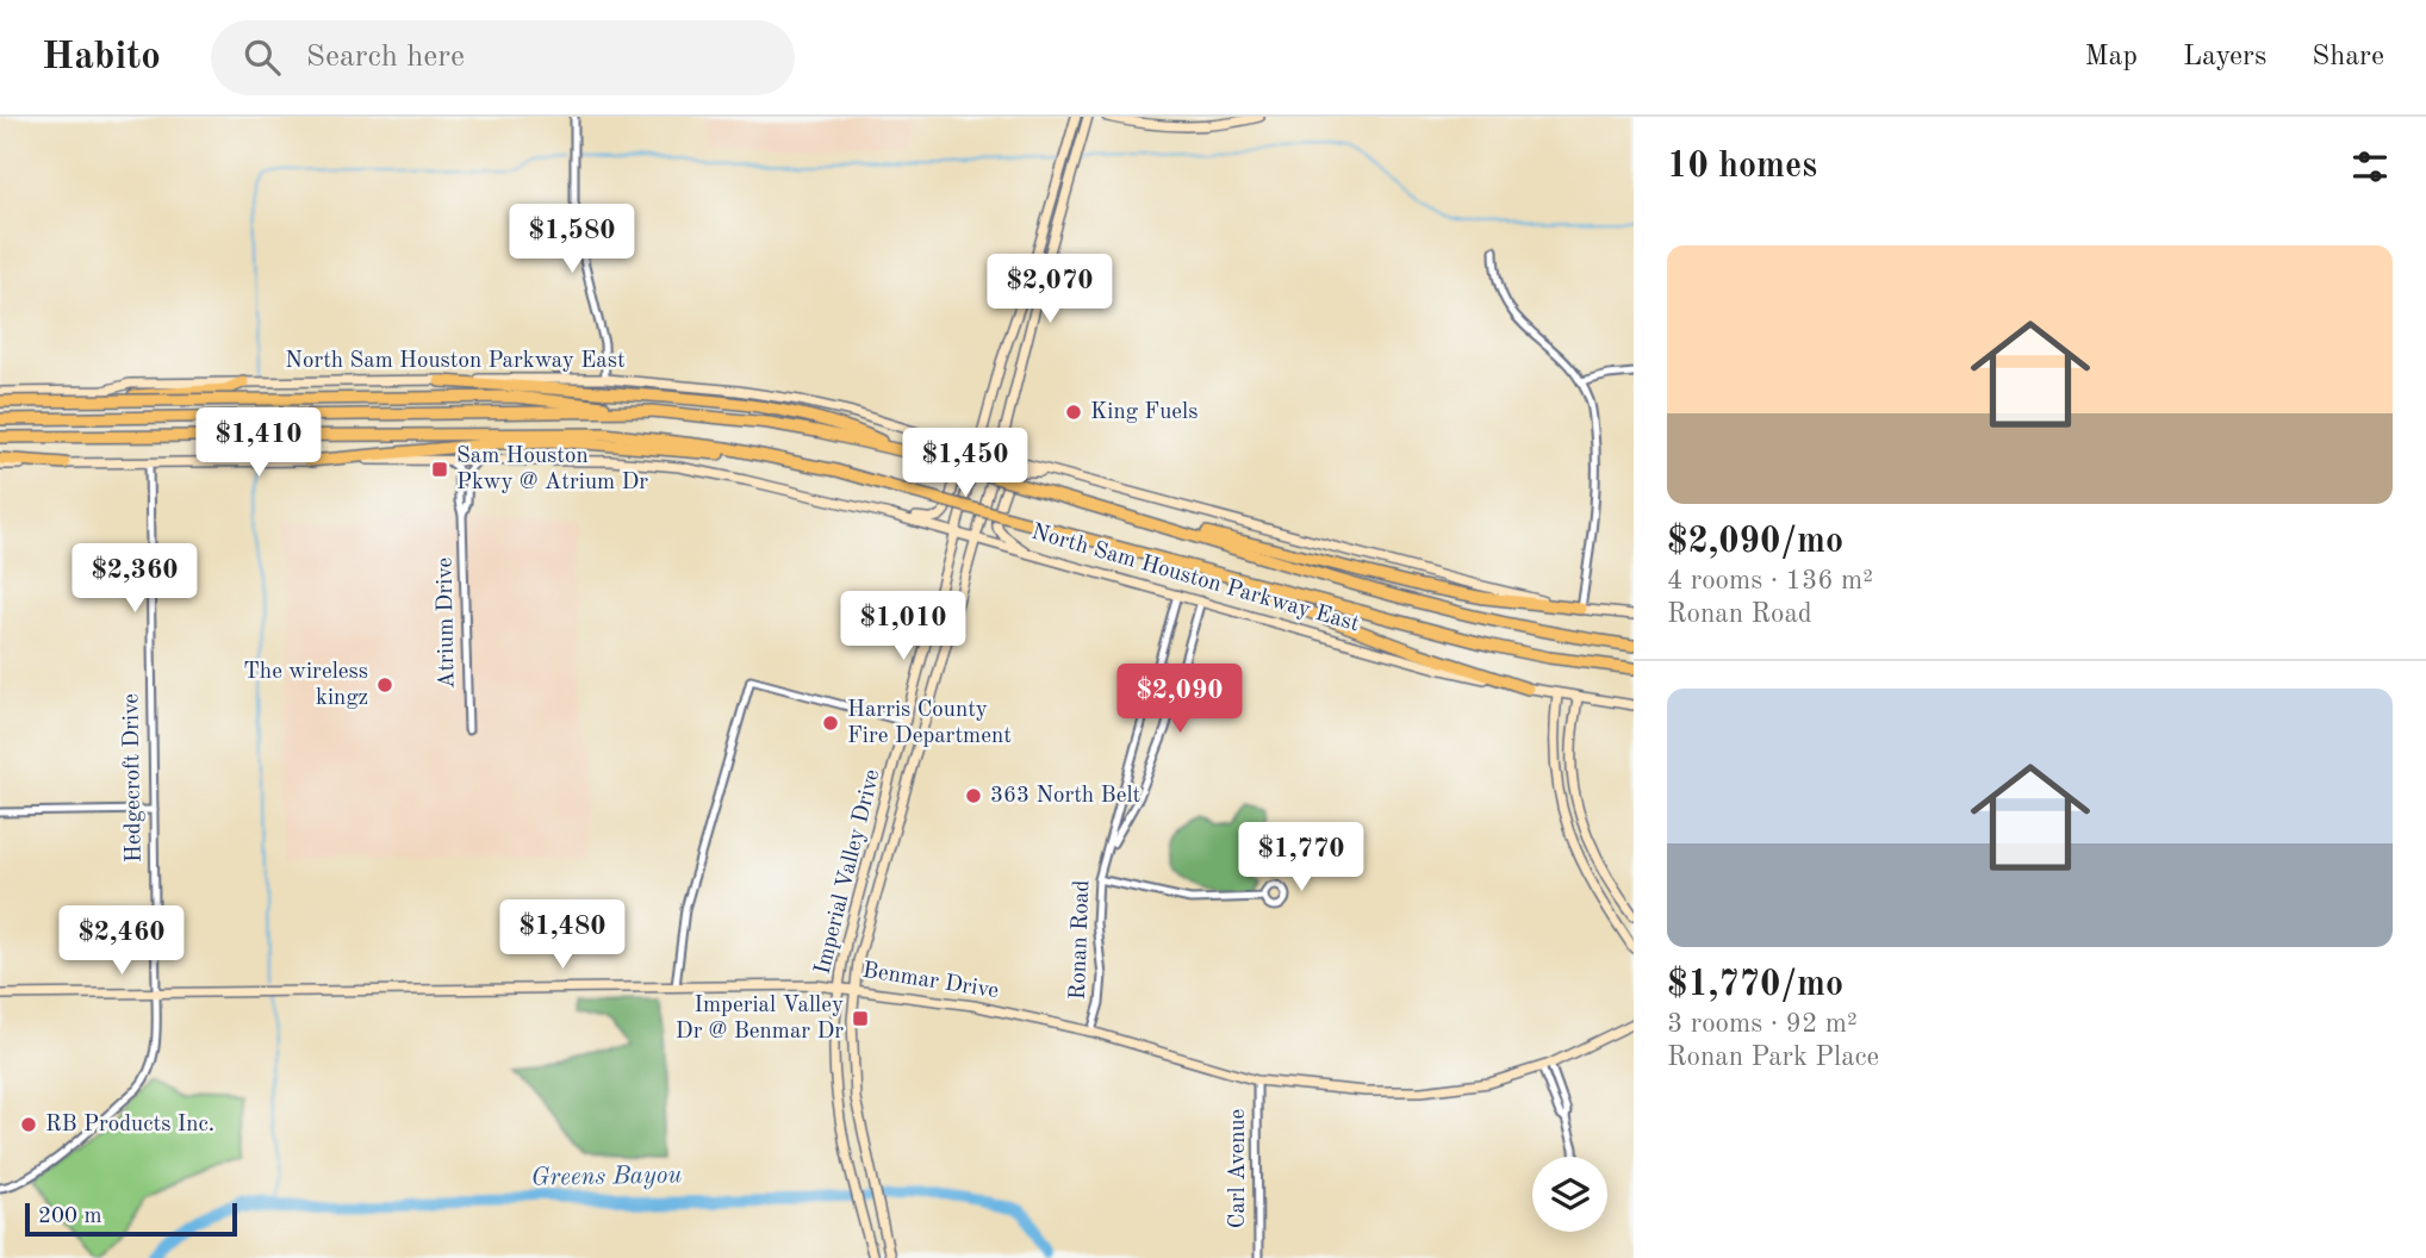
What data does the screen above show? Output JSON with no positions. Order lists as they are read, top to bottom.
{
  "streets": {
    "highway": ["North Sam Houston Parkway East"],
    "main road": ["Imperial Valley Drive", "Benmar Drive"],
    "street": [
      "Atrium Drive",
      "Hedgecroft Drive",
      "Ronan Road",
      "Carl Avenue"
    ]
  },
  "crossings": [
    ["North Sam Houston Parkway East", "Atrium Drive"],
    ["North Sam Houston Parkway East", "Hedgecroft Drive"],
    ["North Sam Houston Parkway East", "Imperial Valley Drive"],
    ["North Sam Houston Parkway East", "Ronan Road"],
    ["Hedgecroft Drive", "Benmar Drive"],
    ["Imperial Valley Drive", "Benmar Drive"],
    ["Ronan Road", "Benmar Drive"],
    ["Benmar Drive", "Carl Avenue"]
  ],
  "water": ["Greens Bayou"],
  "places": {
    "other": [
      "King Fuels",
      "The wireless kingz",
      "Harris County Fire Department",
      "363 North Belt",
      "RB Products Inc."
    ],
    "transit": ["Sam Houston Pkwy @ Atrium Dr", "Imperial Valley Dr @ Benmar Dr"]
  },
  "scale_bar": "200 m",
  "page": {
    "header": "Habito",
    "search": "Search here",
    "nav": ["Map", "Layers", "Share"],
    "heading": "10 homes",
    "price": [
      "$1,580",
      "$2,070",
      "$1,410",
      "$1,450",
      "$2,360",
      "$1,010",
      "$2,090",
      "$1,770",
      "$1,480",
      "$2,460"
    ],
    "list": [
      {
        "name": "$2,090/mo",
        "note": "4 rooms · 136 m² · Ronan Road"
      },
      {
        "name": "$1,770/mo",
        "note": "3 rooms · 92 m² · Ronan Park Place"
      }
    ],
    "scale": "200 m"
  }
}
